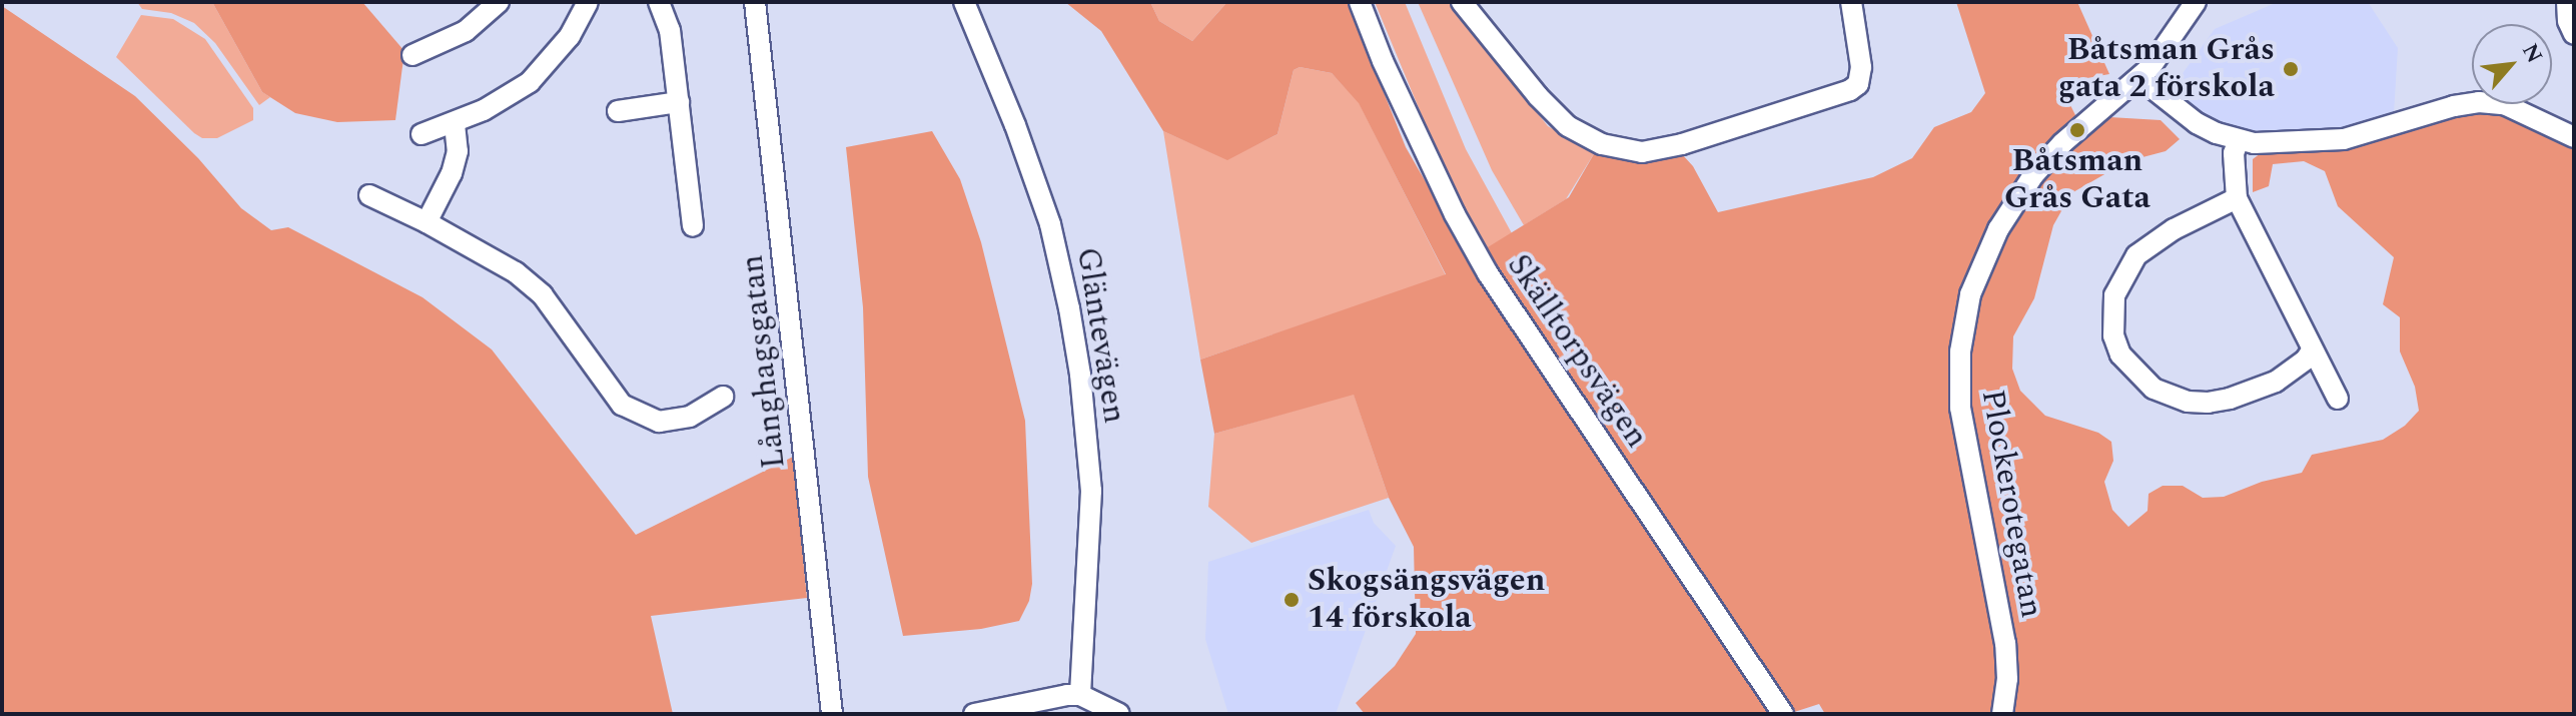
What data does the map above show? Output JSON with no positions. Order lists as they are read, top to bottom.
{
  "streets": {
    "street": [
      "Gläntevägen",
      "Skälltorpsvägen",
      "Långhagsgatan",
      "Plockerotegatan"
    ]
  },
  "places": ["Båtsman Grås gata 2 förskola", "Båtsman Grås Gata", "Skogsängsvägen 14 förskola"],
  "north": "top right"
}
